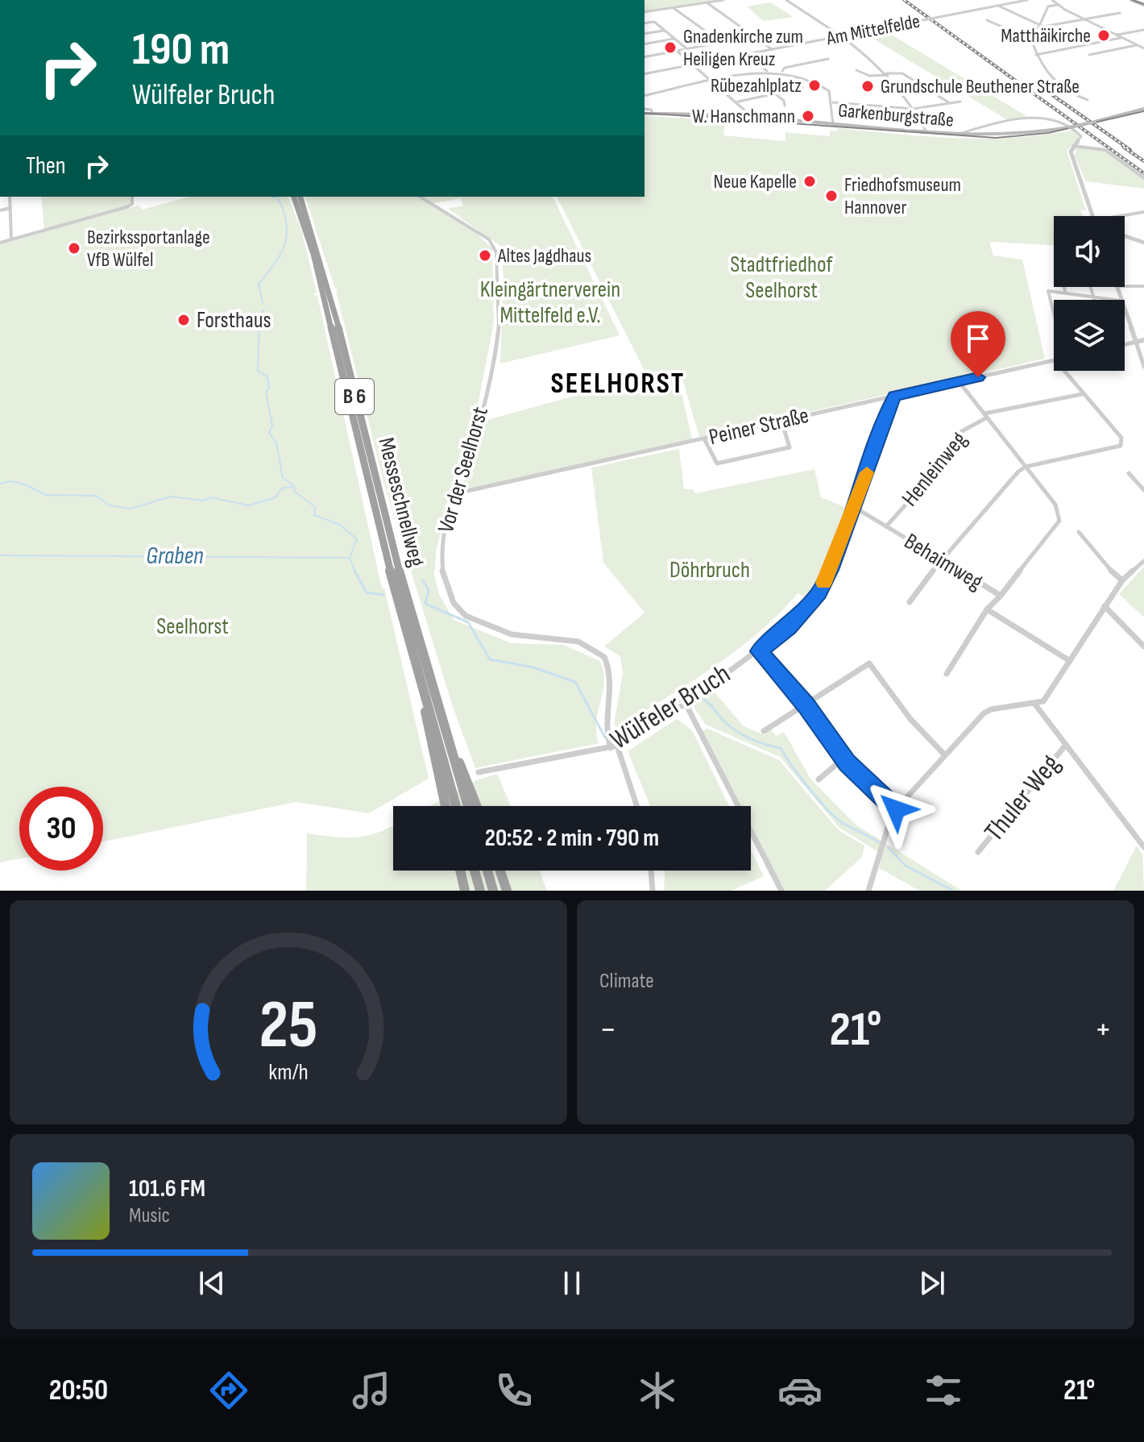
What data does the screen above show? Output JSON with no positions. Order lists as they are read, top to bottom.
{
  "streets": {
    "highway": ["B 6", "Messeschnellweg"],
    "main road": ["Garkenburgstraße"],
    "street": [
      "Am Mittelfelde",
      "Peiner Straße",
      "Henleinweg",
      "Vor der Seelhorst",
      "Behaimweg",
      "Wülfeler Bruch",
      "Thuler Weg"
    ]
  },
  "crossings": [
    ["B 6", "Messeschnellweg"],
    ["Peiner Straße", "Vor der Seelhorst"],
    ["Peiner Straße", "Wülfeler Bruch"],
    ["Henleinweg", "Behaimweg"],
    ["Vor der Seelhorst", "Wülfeler Bruch"],
    ["Behaimweg", "Wülfeler Bruch"]
  ],
  "districts": ["SEELHORST"],
  "water": ["Graben"],
  "parks": [
    "Stadtfriedhof Seelhorst",
    "Kleingärtnerverein Mittelfeld e.V.",
    "Döhrbruch",
    "Seelhorst"
  ],
  "places": [
    "Matthäikirche",
    "Gnadenkirche zum Heiligen Kreuz",
    "Rübezahlplatz",
    "Grundschule Beuthener Straße",
    "W. Hanschmann",
    "Neue Kapelle",
    "Friedhofsmuseum Hannover",
    "Bezirkssportanlage VfB Wülfel",
    "Altes Jagdhaus",
    "Forsthaus"
  ],
  "page": {
    "turn": ["190 m", "Wülfeler Bruch"],
    "then": "Then",
    "limit": "30",
    "trip": "20:52 · 2 min · 790 m",
    "tile": "Climate",
    "heat": ["−", "21°", "+"],
    "song": ["101.6 FM", "Music"],
    "tabs": ["20:50", "21°"],
    "gauge": ["25", "km/h"]
  }
}
